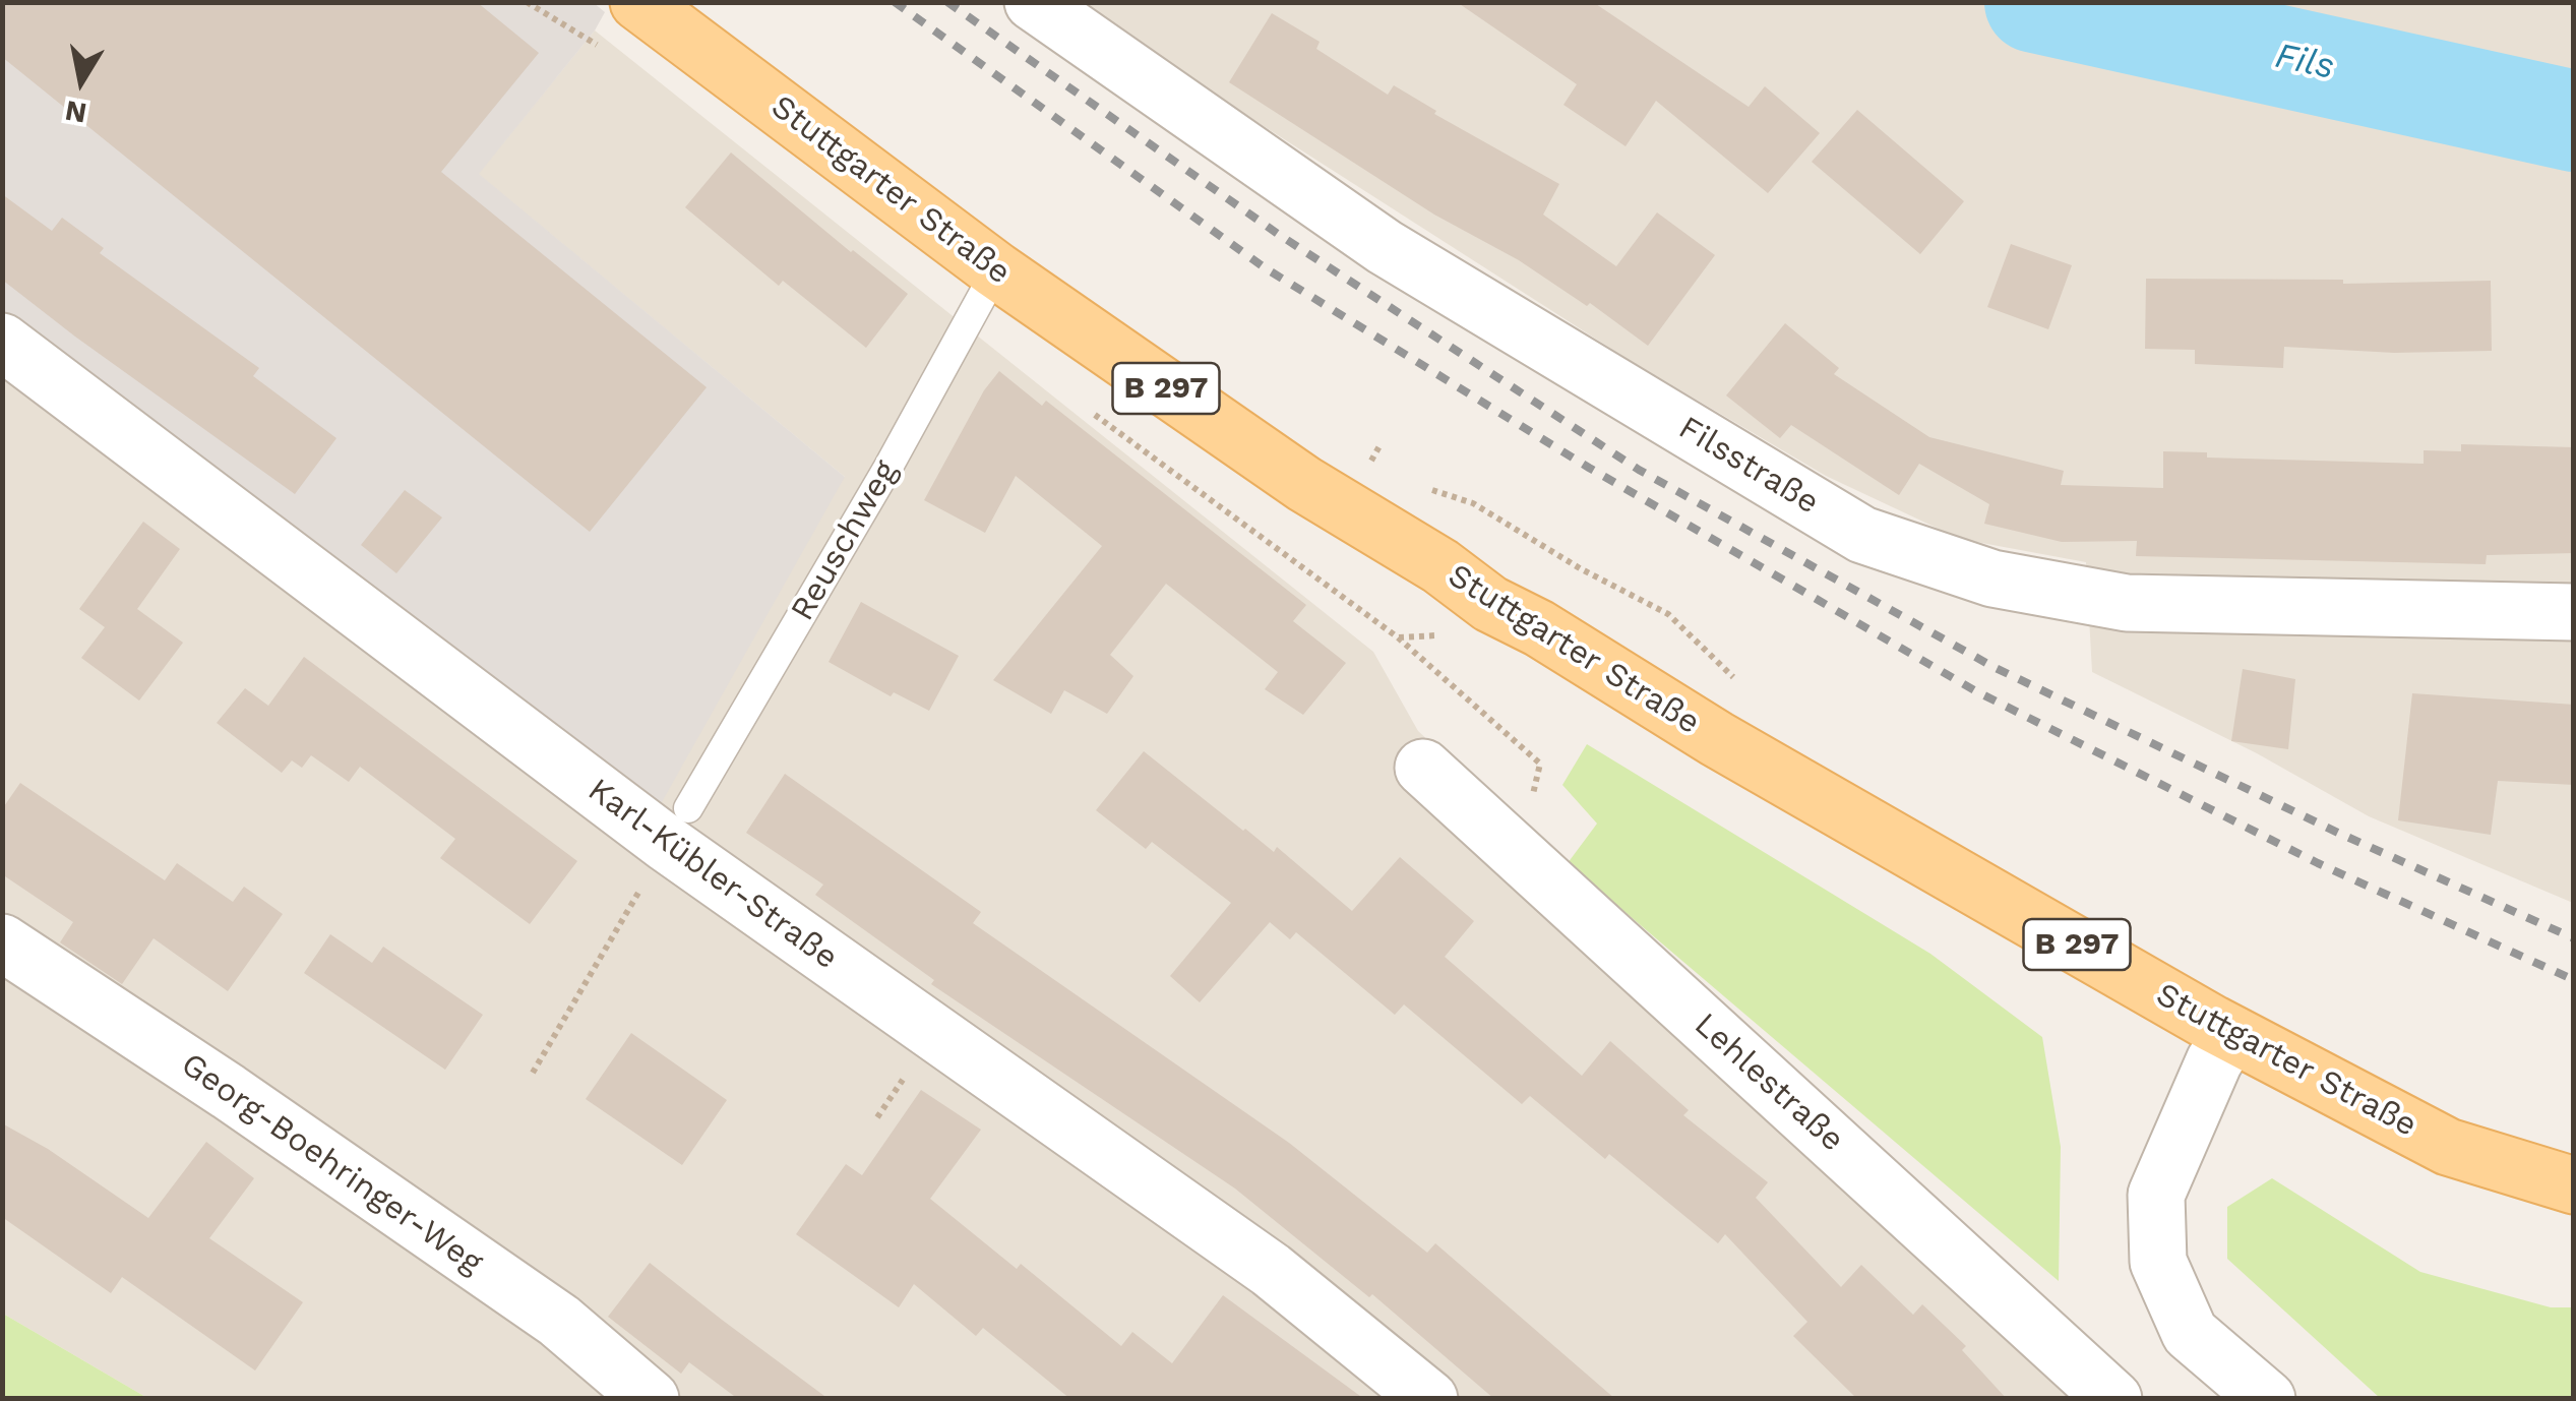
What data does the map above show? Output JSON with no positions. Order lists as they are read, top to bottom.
{
  "streets": {
    "main road": ["Stuttgarter Straße", "B 297"],
    "street": [
      "Filsstraße",
      "Karl-Kübler-Straße",
      "Lehlestraße",
      "Georg-Boehringer-Weg"
    ],
    "lane": ["Reuschweg"]
  },
  "crossings": [
    ["Stuttgarter Straße", "Reuschweg"]
  ],
  "water": ["Fils"],
  "north": "bottom"
}
